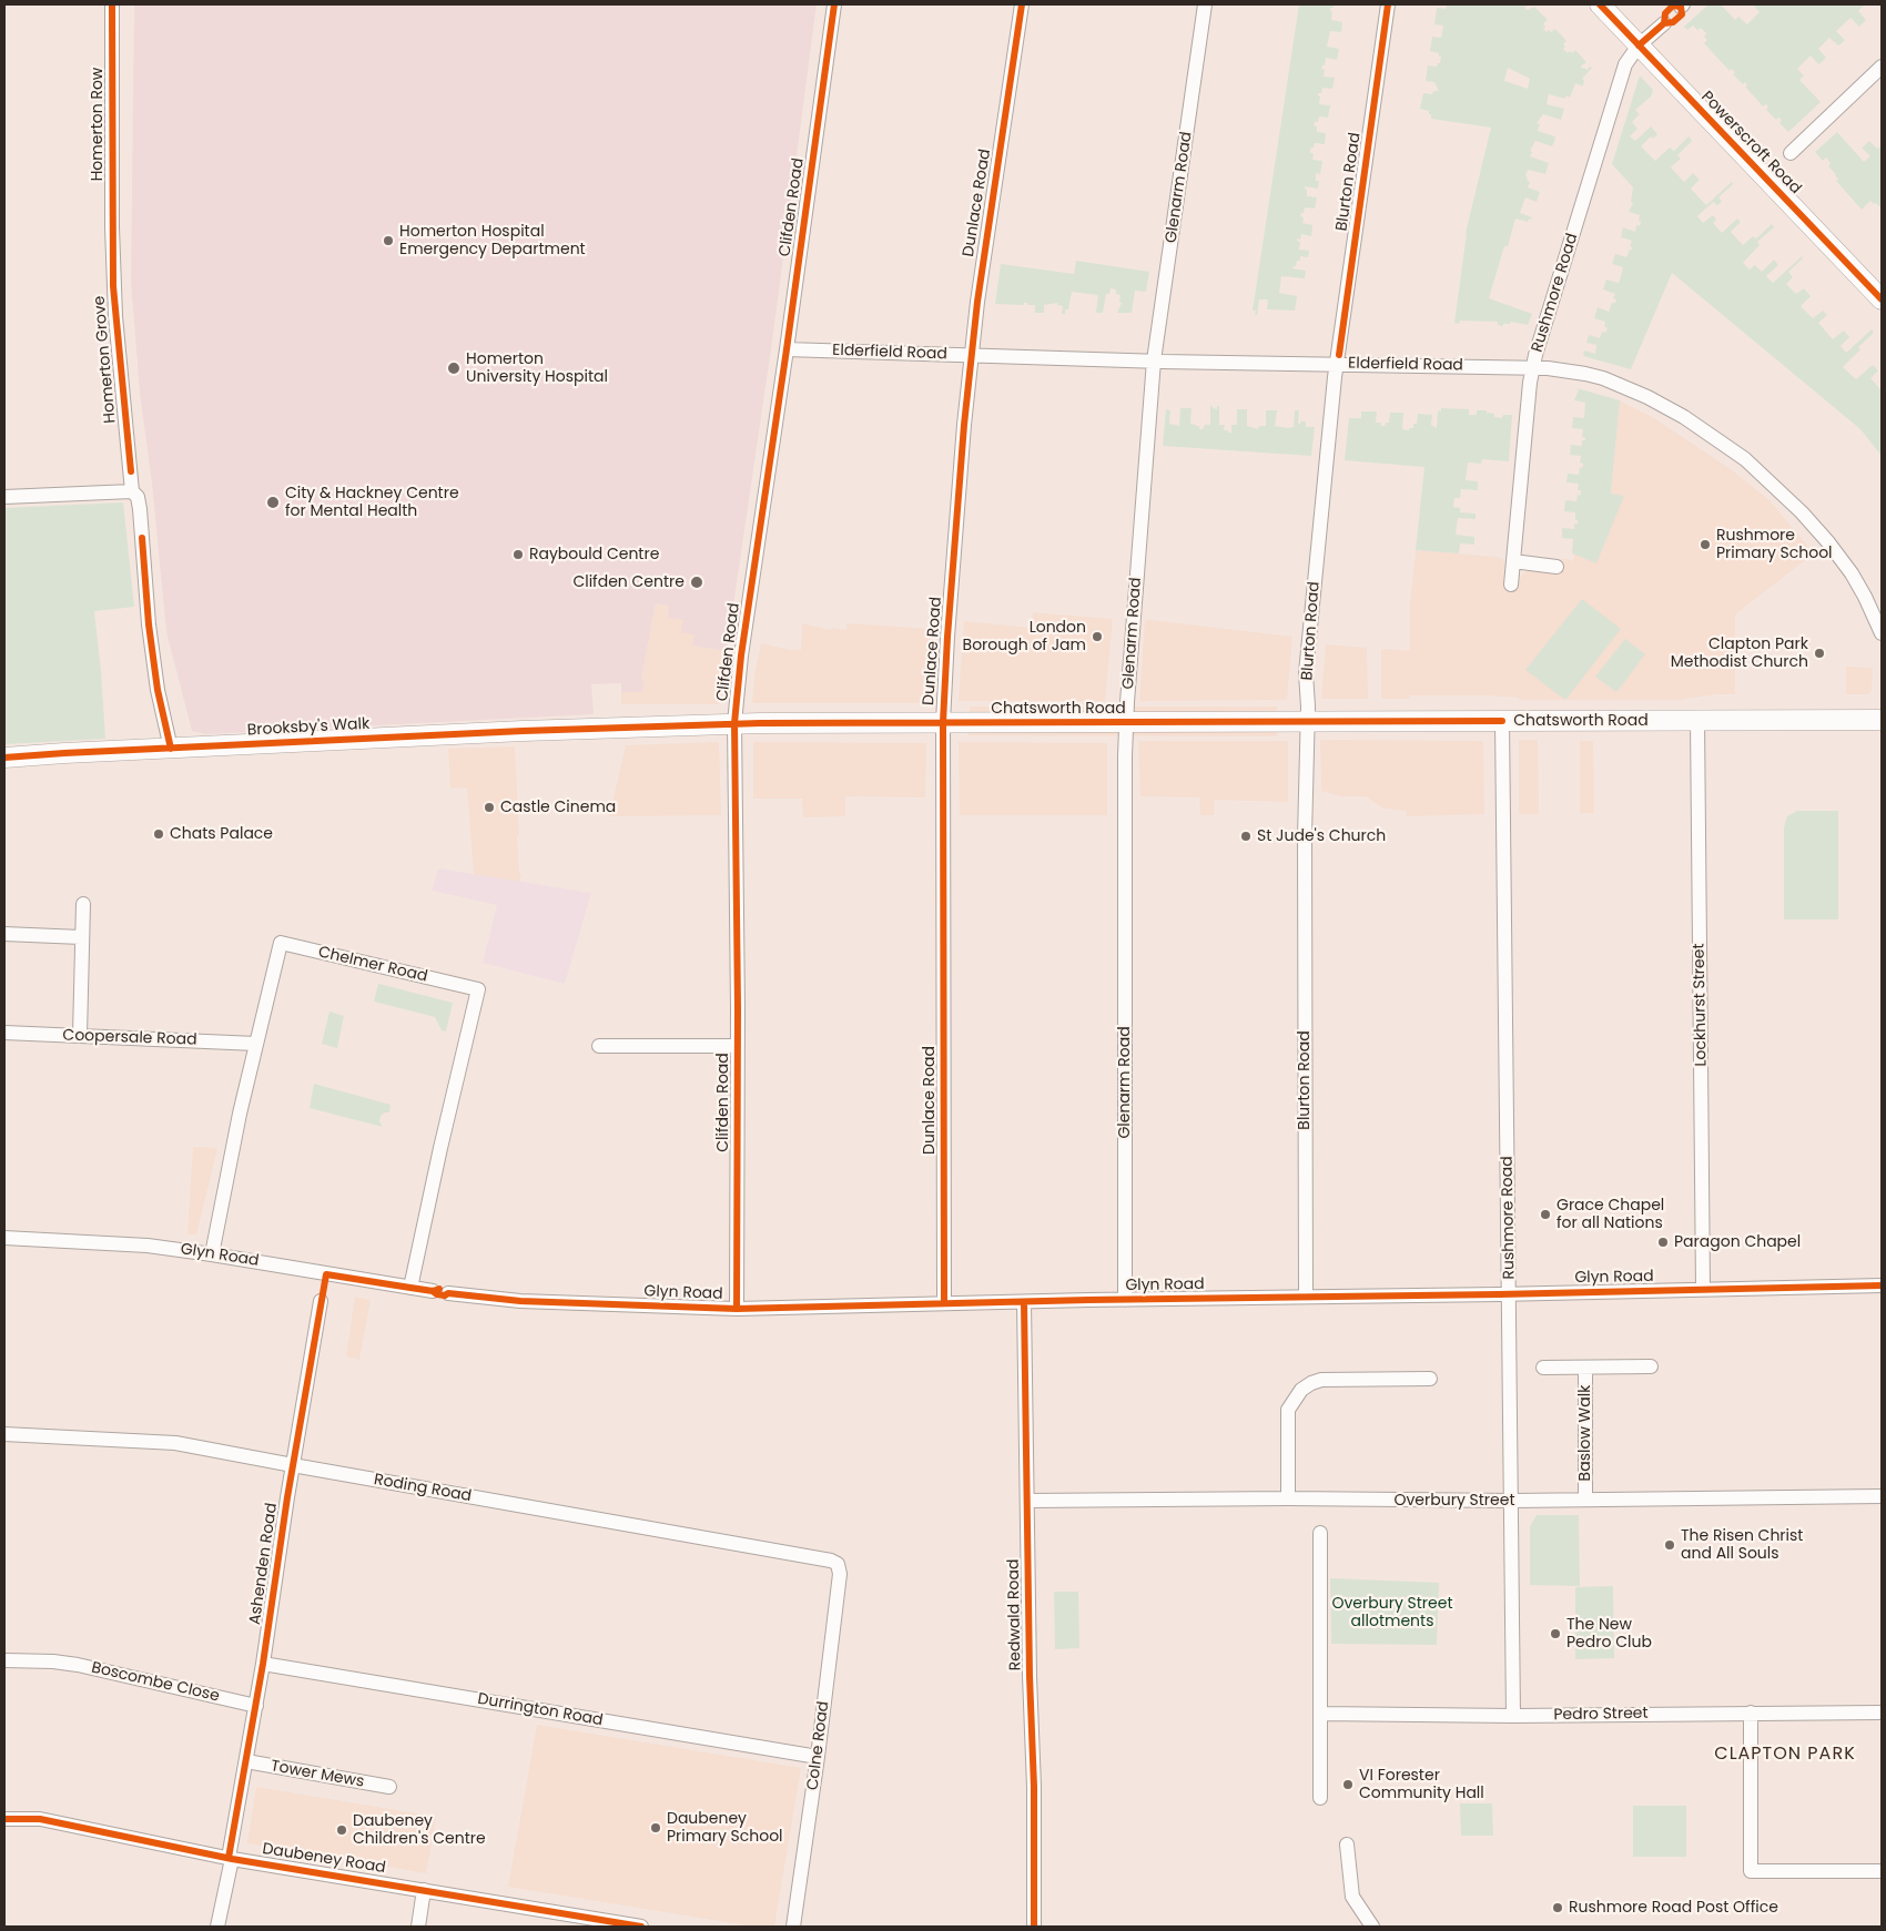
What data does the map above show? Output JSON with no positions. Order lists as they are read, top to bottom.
{
  "streets": {
    "street": [
      "Homerton Row",
      "Powerscroft Road",
      "Blurton Road",
      "Glenarm Road",
      "Dunlace Road",
      "Clifden Road",
      "Rushmore Road",
      "Elderfield Road",
      "Homerton Grove",
      "Chatsworth Road",
      "Brooksby's Walk",
      "Chelmer Road",
      "Lockhurst Street",
      "Coopersale Road",
      "Glyn Road",
      "Baslow Walk",
      "Roding Road",
      "Overbury Street",
      "Ashenden Road",
      "Redwald Road",
      "Boscombe Close",
      "Durrington Road",
      "Pedro Street",
      "Colne Road",
      "Tower Mews",
      "Daubeney Road"
    ]
  },
  "crossings": [
    ["Homerton Row", "Homerton Grove"],
    ["Powerscroft Road", "Rushmore Road"],
    ["Blurton Road", "Elderfield Road"],
    ["Blurton Road", "Chatsworth Road"],
    ["Blurton Road", "Glyn Road"],
    ["Glenarm Road", "Elderfield Road"],
    ["Glenarm Road", "Chatsworth Road"],
    ["Glenarm Road", "Glyn Road"],
    ["Dunlace Road", "Elderfield Road"],
    ["Dunlace Road", "Chatsworth Road"],
    ["Dunlace Road", "Glyn Road"],
    ["Clifden Road", "Elderfield Road"],
    ["Clifden Road", "Chatsworth Road"],
    ["Clifden Road", "Glyn Road"],
    ["Rushmore Road", "Elderfield Road"],
    ["Rushmore Road", "Chatsworth Road"],
    ["Rushmore Road", "Glyn Road"],
    ["Rushmore Road", "Overbury Street"],
    ["Rushmore Road", "Pedro Street"],
    ["Homerton Grove", "Brooksby's Walk"],
    ["Chatsworth Road", "Brooksby's Walk"],
    ["Chatsworth Road", "Lockhurst Street"],
    ["Chelmer Road", "Coopersale Road"],
    ["Chelmer Road", "Glyn Road"],
    ["Lockhurst Street", "Glyn Road"],
    ["Glyn Road", "Redwald Road"],
    ["Baslow Walk", "Overbury Street"],
    ["Roding Road", "Ashenden Road"],
    ["Roding Road", "Colne Road"],
    ["Overbury Street", "Redwald Road"],
    ["Ashenden Road", "Boscombe Close"],
    ["Ashenden Road", "Durrington Road"],
    ["Ashenden Road", "Tower Mews"],
    ["Ashenden Road", "Daubeney Road"],
    ["Durrington Road", "Colne Road"]
  ],
  "districts": ["CLAPTON PARK"],
  "parks": ["Overbury Street allotments"],
  "places": [
    "Homerton Hospital Emergency Department",
    "Homerton University Hospital",
    "City & Hackney Centre for Mental Health",
    "Rushmore Primary School",
    "Raybould Centre",
    "Clifden Centre",
    "London Borough of Jam",
    "Clapton Park Methodist Church",
    "Castle Cinema",
    "Chats Palace",
    "St Jude's Church",
    "Grace Chapel for all Nations",
    "Paragon Chapel",
    "The Risen Christ and All Souls",
    "The New Pedro Club",
    "VI Forester Community Hall",
    "Daubeney Primary School",
    "Daubeney Children's Centre",
    "Rushmore Road Post Office"
  ]
}
